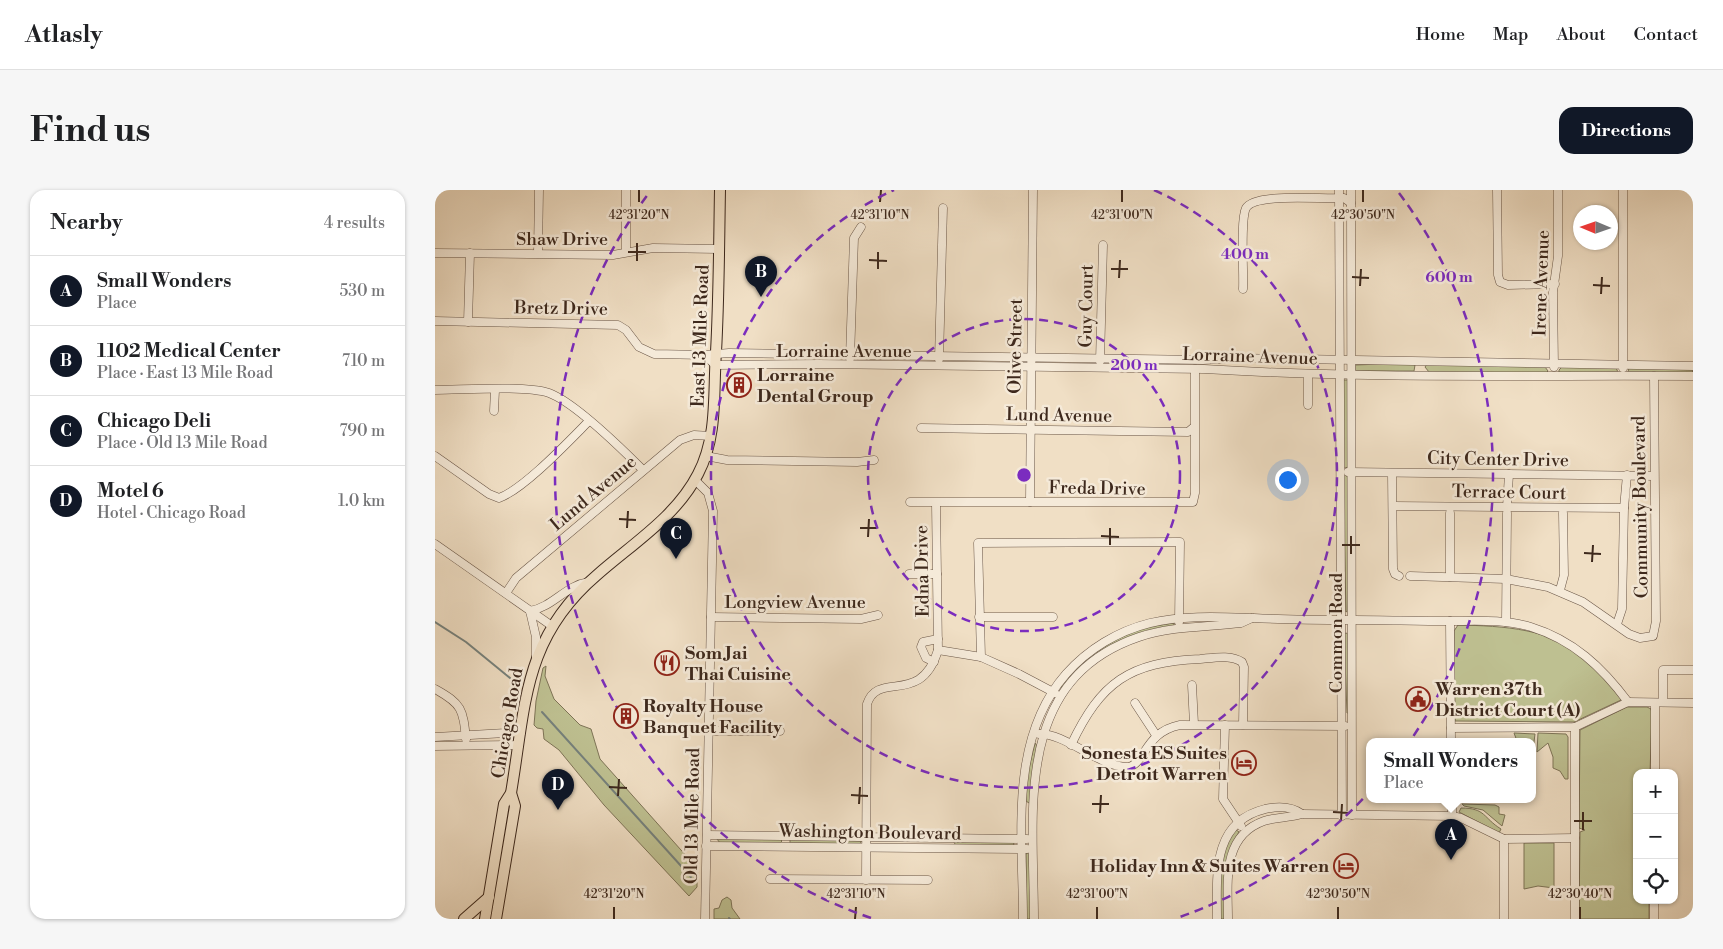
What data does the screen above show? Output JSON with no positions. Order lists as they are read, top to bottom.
{
  "streets": {
    "main road": ["East 13 Mile Road", "Chicago Road"],
    "street": [
      "Shaw Drive",
      "Irene Avenue",
      "Guy Court",
      "Bretz Drive",
      "Olive Street",
      "Lorraine Avenue",
      "Lund Avenue",
      "City Center Drive",
      "Freda Drive",
      "Terrace Court",
      "Community Boulevard",
      "Edna Drive",
      "Longview Avenue",
      "Common Road",
      "Old 13 Mile Road",
      "Washington Boulevard"
    ]
  },
  "crossings": [
    ["Shaw Drive", "East 13 Mile Road"],
    ["Irene Avenue", "Lorraine Avenue"],
    ["Guy Court", "Lorraine Avenue"],
    ["Bretz Drive", "East 13 Mile Road"],
    ["Bretz Drive", "Lorraine Avenue"],
    ["East 13 Mile Road", "Lorraine Avenue"],
    ["East 13 Mile Road", "Lund Avenue"],
    ["East 13 Mile Road", "Chicago Road"],
    ["East 13 Mile Road", "Old 13 Mile Road"],
    ["Olive Street", "Lorraine Avenue"],
    ["Olive Street", "Lund Avenue"],
    ["Olive Street", "Freda Drive"],
    ["Lorraine Avenue", "Community Boulevard"],
    ["Lorraine Avenue", "Common Road"],
    ["Lund Avenue", "Freda Drive"],
    ["City Center Drive", "Community Boulevard"],
    ["City Center Drive", "Common Road"],
    ["Freda Drive", "Edna Drive"],
    ["Longview Avenue", "Old 13 Mile Road"],
    ["Old 13 Mile Road", "Washington Boulevard"]
  ],
  "places": {
    "building": ["Lorraine Dental Group", "Royalty House Banquet Facility"],
    "restaurant": ["Som Jai Thai Cuisine"],
    "public building": ["Warren 37th District Court (A)"],
    "hotel": ["Sonesta ES Suites Detroit Warren", "Holiday Inn & Suites Warren"]
  },
  "north": "left",
  "page": {
    "header": "Atlasly",
    "nav": [
      "Home",
      "Map",
      "About",
      "Contact"
    ],
    "buttons": "Directions",
    "title": "Find us",
    "heading": ["Nearby", "4 results"],
    "list": [
      {
        "mark": "A",
        "name": "Small Wonders",
        "note": "Place",
        "value": "530 m"
      },
      {
        "mark": "B",
        "name": "1102 Medical Center",
        "note": "Place · East 13 Mile Road",
        "value": "710 m"
      },
      {
        "mark": "C",
        "name": "Chicago Deli",
        "note": "Place · Old 13 Mile Road",
        "value": "790 m"
      },
      {
        "mark": "D",
        "name": "Motel 6",
        "note": "Hotel · Chicago Road",
        "value": "1.0 km"
      }
    ],
    "pins": [
      "B",
      "C",
      "D",
      "A"
    ],
    "popup": ["Small Wonders", "Place"],
    "map_buttons": ["+", "−"]
  },
  "coordinates": [
    "42°31'20\"N",
    "42°31'10\"N",
    "42°31'00\"N",
    "42°30'50\"N",
    "42°30'40\"N"
  ],
  "rings": ["400 m", "600 m", "200 m"]
}
